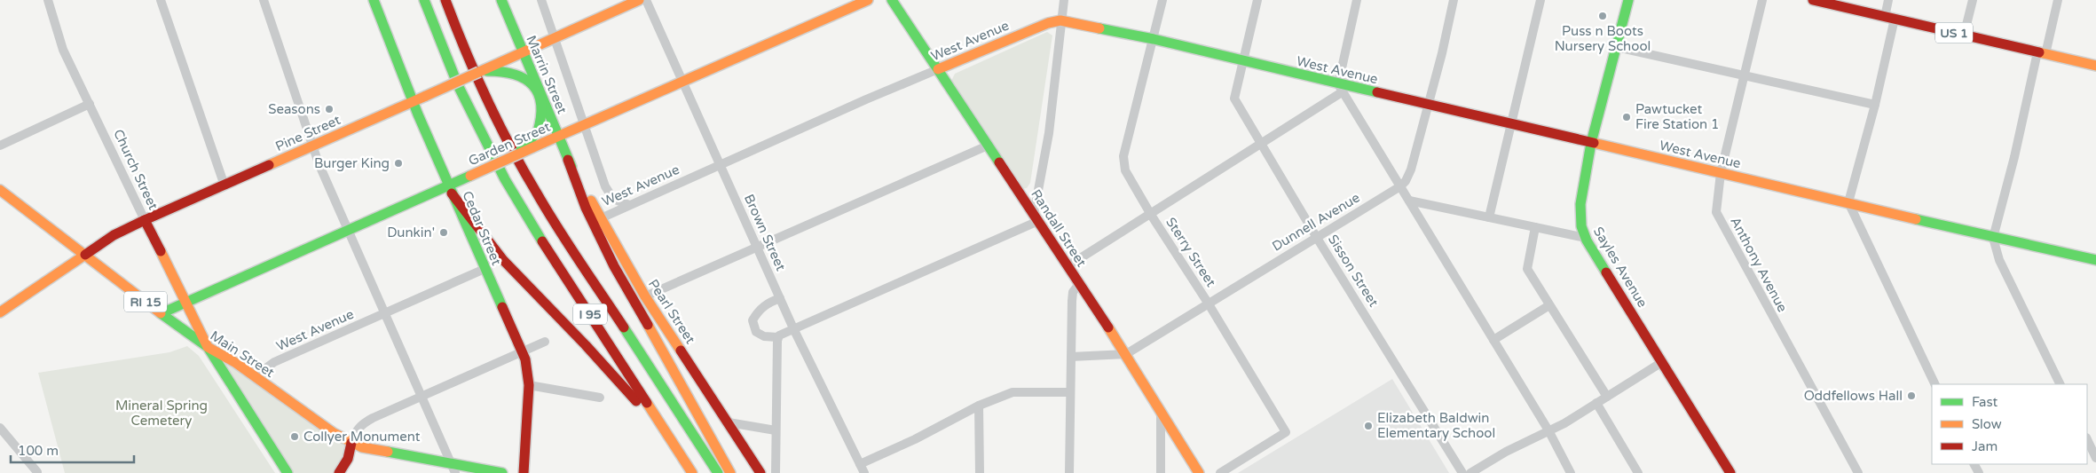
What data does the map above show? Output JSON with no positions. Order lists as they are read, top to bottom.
{
  "streets": {
    "main road": [
      "US 1",
      "West Avenue",
      "Marrin Street",
      "Pine Street",
      "Garden Street",
      "Church Street",
      "Cedar Street",
      "Randall Street",
      "Sayles Avenue",
      "RI 15",
      "Pearl Street",
      "I 95",
      "Main Street"
    ],
    "street": [
      "Dunnell Avenue",
      "Brown Street",
      "Sterry Street",
      "Anthony Avenue",
      "Sisson Street"
    ]
  },
  "crossings": [
    ["West Avenue", "Dunnell Avenue"],
    ["West Avenue", "Cedar Street"],
    ["West Avenue", "Randall Street"],
    ["West Avenue", "Brown Street"],
    ["West Avenue", "Sterry Street"],
    ["West Avenue", "Anthony Avenue"],
    ["West Avenue", "Sayles Avenue"],
    ["West Avenue", "Sisson Street"],
    ["West Avenue", "Pearl Street"],
    ["West Avenue", "Main Street"],
    ["Marrin Street", "Pine Street"],
    ["Marrin Street", "Garden Street"],
    ["Marrin Street", "Pearl Street"],
    ["Pine Street", "Church Street"],
    ["Pine Street", "Cedar Street"],
    ["Pine Street", "Main Street"],
    ["Garden Street", "Church Street"],
    ["Garden Street", "Cedar Street"],
    ["Garden Street", "Brown Street"],
    ["Garden Street", "Main Street"],
    ["Church Street", "RI 15"],
    ["Church Street", "Main Street"],
    ["Dunnell Avenue", "Randall Street"],
    ["Dunnell Avenue", "Sterry Street"],
    ["Dunnell Avenue", "Sisson Street"],
    ["RI 15", "Main Street"]
  ],
  "parks": ["Mineral Spring Cemetery"],
  "places": [
    "Puss n Boots Nursery School",
    "Seasons",
    "Pawtucket Fire Station 1",
    "Burger King",
    "Dunkin'",
    "Oddfellows Hall",
    "Elizabeth Baldwin Elementary School",
    "Collyer Monument"
  ],
  "legend": ["Fast", "Slow", "Jam"],
  "scale_bar": "100 m"
}
